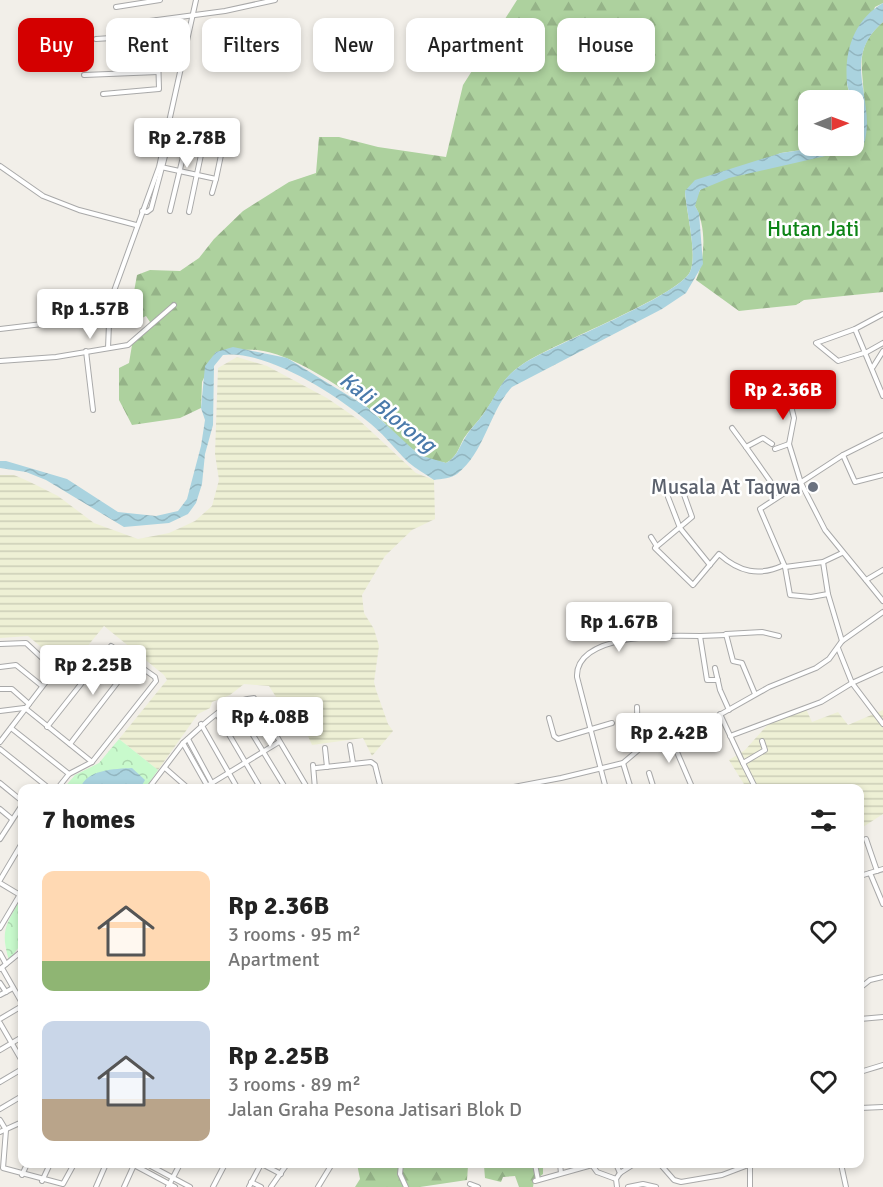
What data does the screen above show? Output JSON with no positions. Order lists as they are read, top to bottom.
{
  "water": ["Kali Blorong"],
  "parks": ["Hutan Jati"],
  "places": ["Musala At Taqwa"],
  "north": "right",
  "page": {
    "chip": [
      "Buy",
      "Rent",
      "Filters",
      "New",
      "Apartment",
      "House"
    ],
    "price": [
      "Rp 2.78B",
      "Rp 1.57B",
      "Rp 2.36B",
      "Rp 1.67B",
      "Rp 2.25B",
      "Rp 4.08B",
      "Rp 2.42B"
    ],
    "heading": "7 homes",
    "list": [
      {
        "name": "Rp 2.36B",
        "note": "3 rooms · 95 m² · Apartment"
      },
      {
        "name": "Rp 2.25B",
        "note": "3 rooms · 89 m² · Jalan Graha Pesona Jatisari Blok D"
      }
    ]
  }
}
